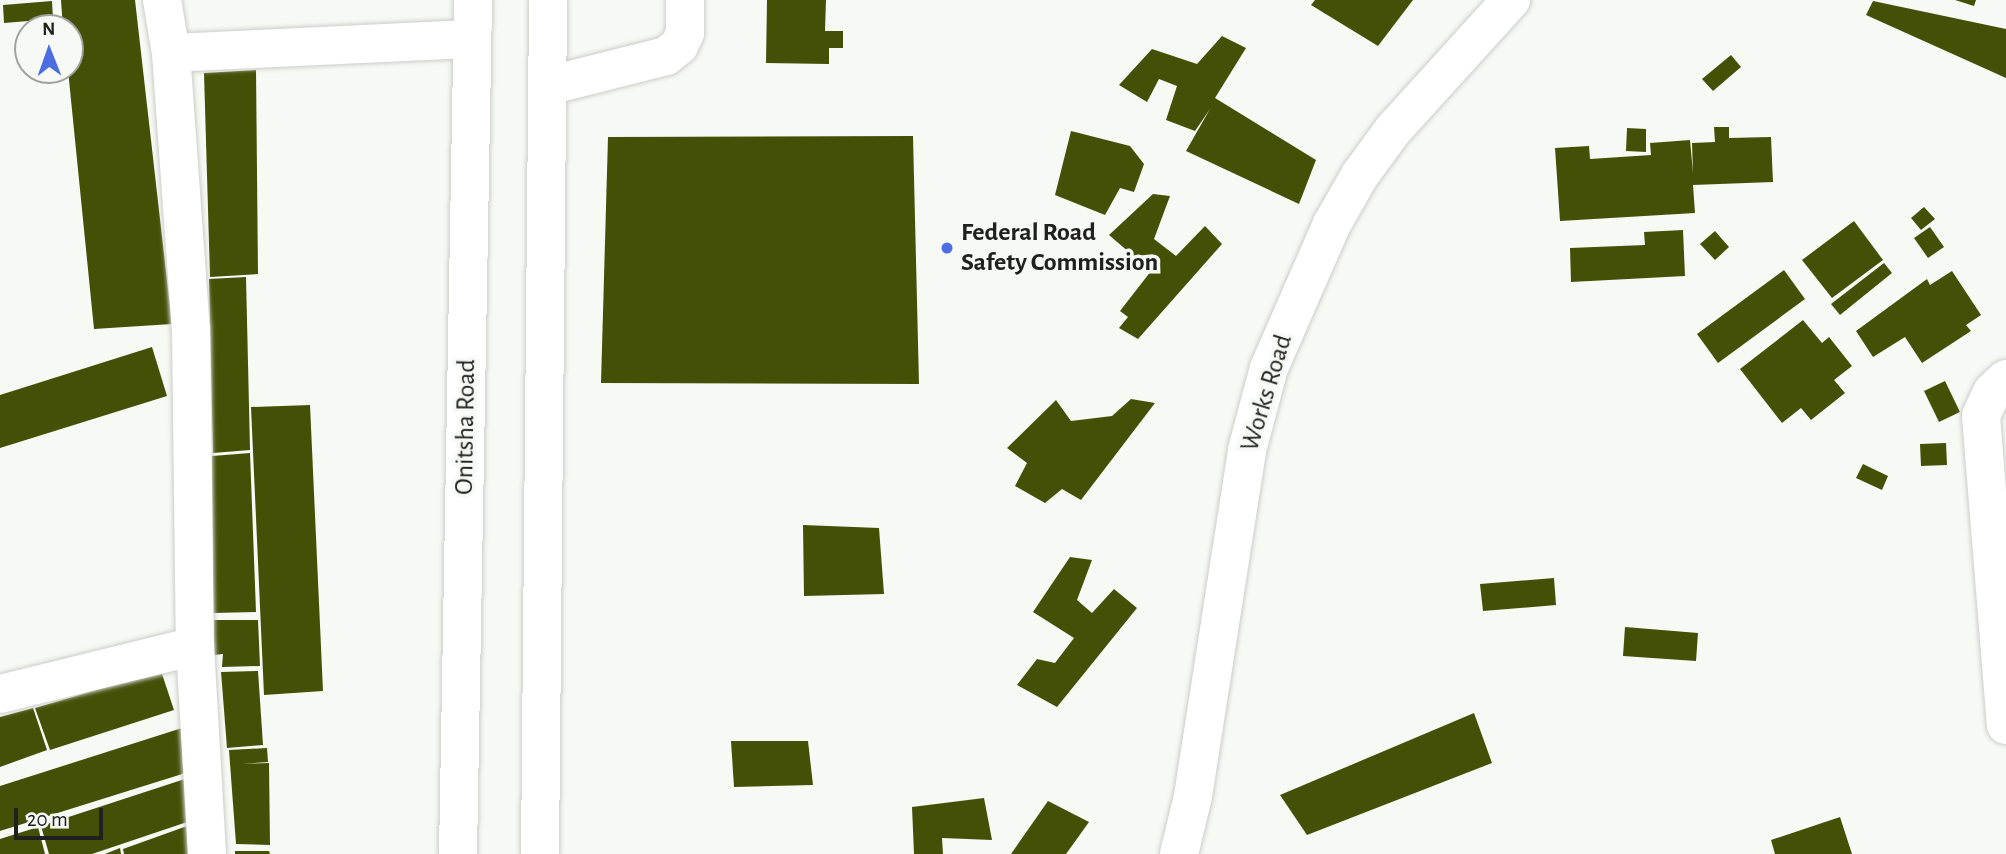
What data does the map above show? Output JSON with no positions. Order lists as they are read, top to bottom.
{
  "streets": {
    "main road": ["Works Road", "Onitsha Road"]
  },
  "places": ["Federal Road Safety Commission"],
  "scale_bar": "20 m",
  "north": "top"
}
